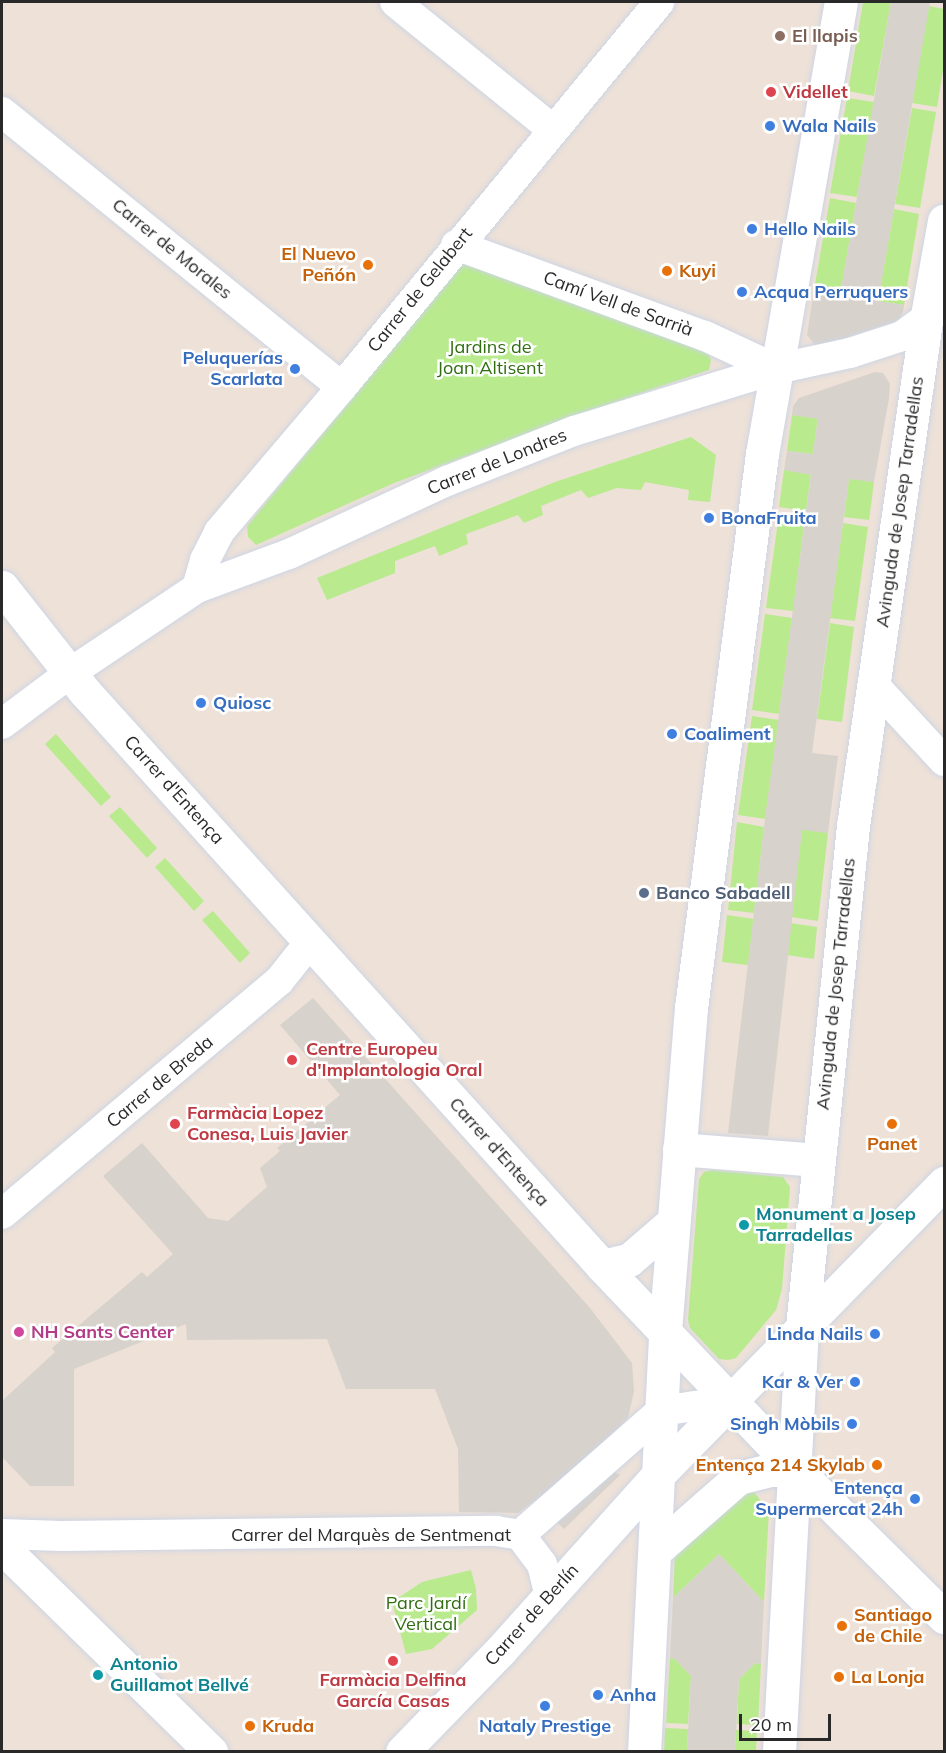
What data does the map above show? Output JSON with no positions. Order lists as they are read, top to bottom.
{
  "streets": {
    "main road": ["Avinguda de Josep Tarradellas", "Carrer d'Entença", "Carrer de Berlín"],
    "street": [
      "Carrer de Morales",
      "Carrer de Gelabert",
      "Camí Vell de Sarrià",
      "Carrer de Londres",
      "Carrer de Breda",
      "Carrer del Marquès de Sentmenat"
    ]
  },
  "crossings": [
    ["Carrer de Morales", "Carrer de Gelabert"],
    ["Carrer de Gelabert", "Camí Vell de Sarrià"],
    ["Carrer de Gelabert", "Carrer de Londres"],
    ["Camí Vell de Sarrià", "Carrer de Londres"],
    ["Carrer de Londres", "Avinguda de Josep Tarradellas"],
    ["Carrer de Londres", "Carrer d'Entença"],
    ["Avinguda de Josep Tarradellas", "Carrer d'Entença"],
    ["Carrer d'Entença", "Carrer de Breda"]
  ],
  "parks": ["Jardins de Joan Altisent", "Parc Jardí Vertical"],
  "places": [
    "El llapis",
    "Videllet",
    "Wala Nails",
    "Hello Nails",
    "El Nuevo Peñón",
    "Kuyi",
    "Acqua Perruquers",
    "Peluquerías Scarlata",
    "BonaFruita",
    "Quiosc",
    "Coaliment",
    "Banco Sabadell",
    "Centre Europeu d'Implantologia Oral",
    "Farmàcia Lopez Conesa, Luis Javier",
    "Panet",
    "Monument a Josep Tarradellas",
    "NH Sants Center",
    "Linda Nails",
    "Kar & Ver",
    "Singh Mòbils",
    "Entença 214 Skylab",
    "Entença Supermercat 24h",
    "Santiago de Chile",
    "Farmàcia Delfina García Casas",
    "Antonio Guillamot Bellvé",
    "La Lonja",
    "Anha",
    "Nataly Prestige",
    "Kruda"
  ],
  "scale_bar": "20 m"
}
